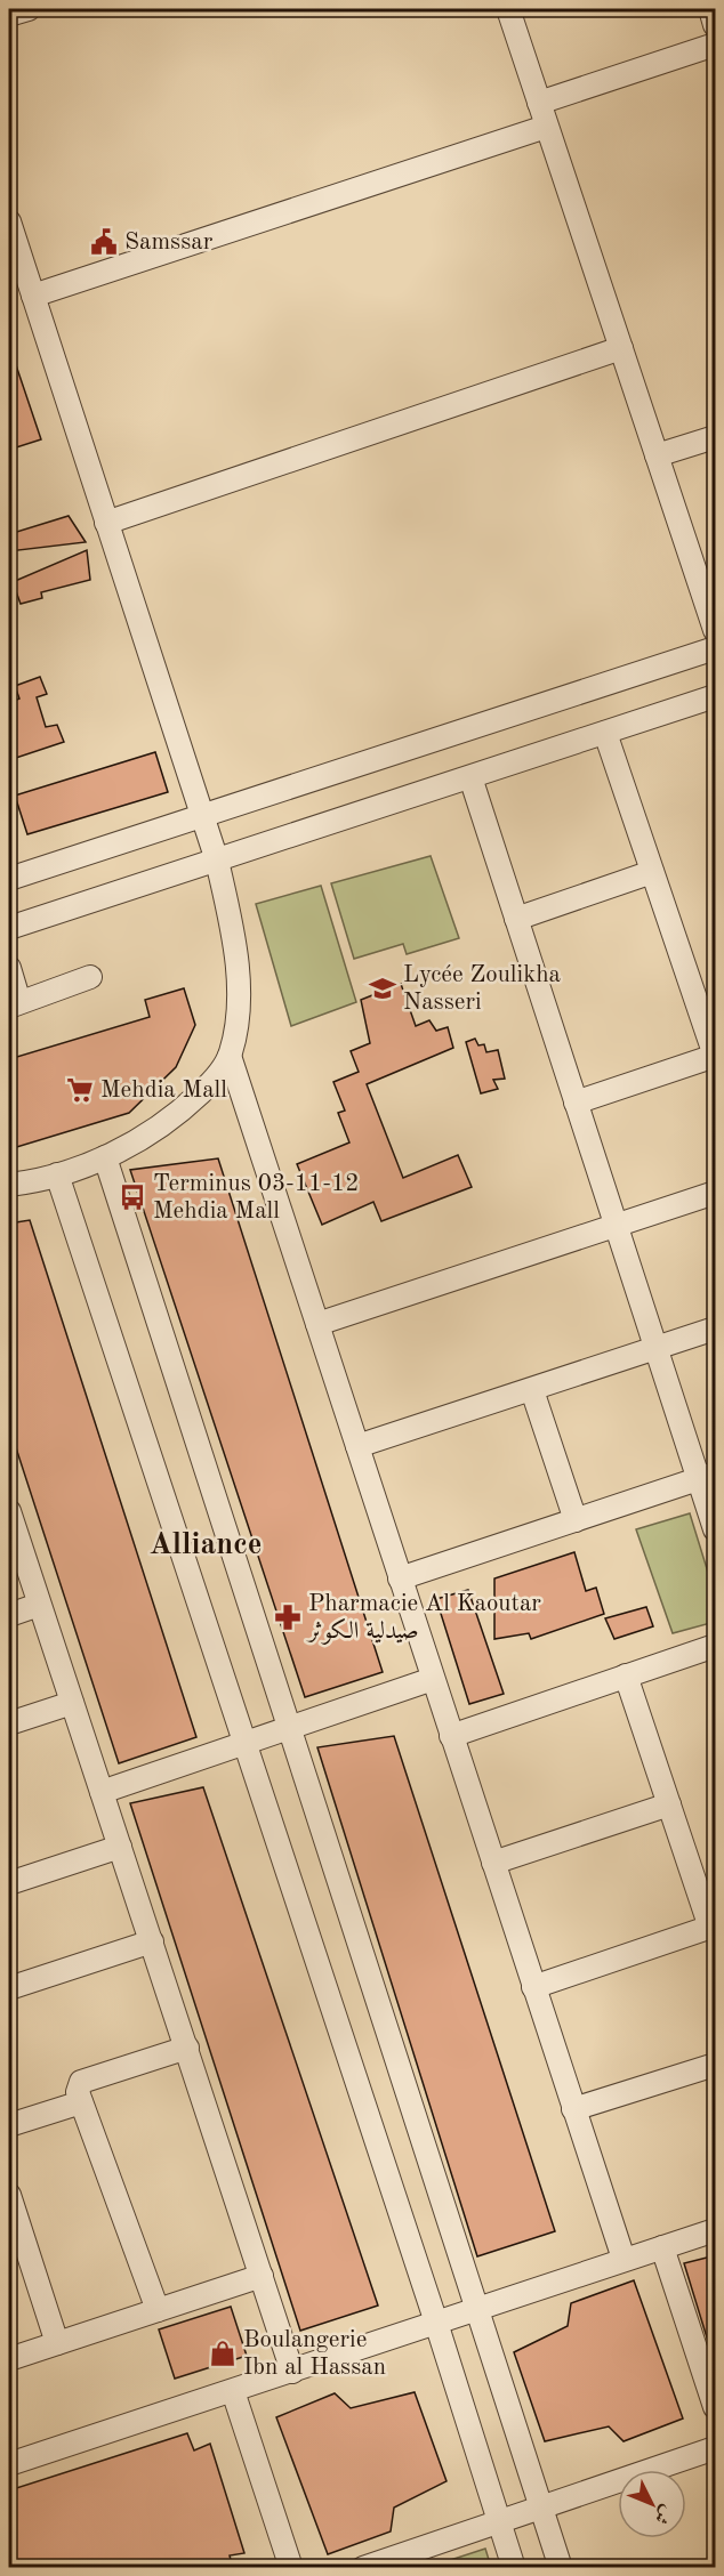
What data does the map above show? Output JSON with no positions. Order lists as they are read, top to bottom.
{
  "districts": ["Alliance"],
  "places": {
    "public building": ["Samssar"],
    "school or university": ["Lycée Zoulikha Nasseri"],
    "supermarket": ["Mehdia Mall"],
    "bus stop": ["Terminus 03-11-12 Mehdia Mall"],
    "pharmacy": ["Pharmacie Al Kaoutar صيدلية الكوثر"],
    "shop": ["Boulangerie Ibn al Hassan"]
  },
  "north": "bottom right"
}
